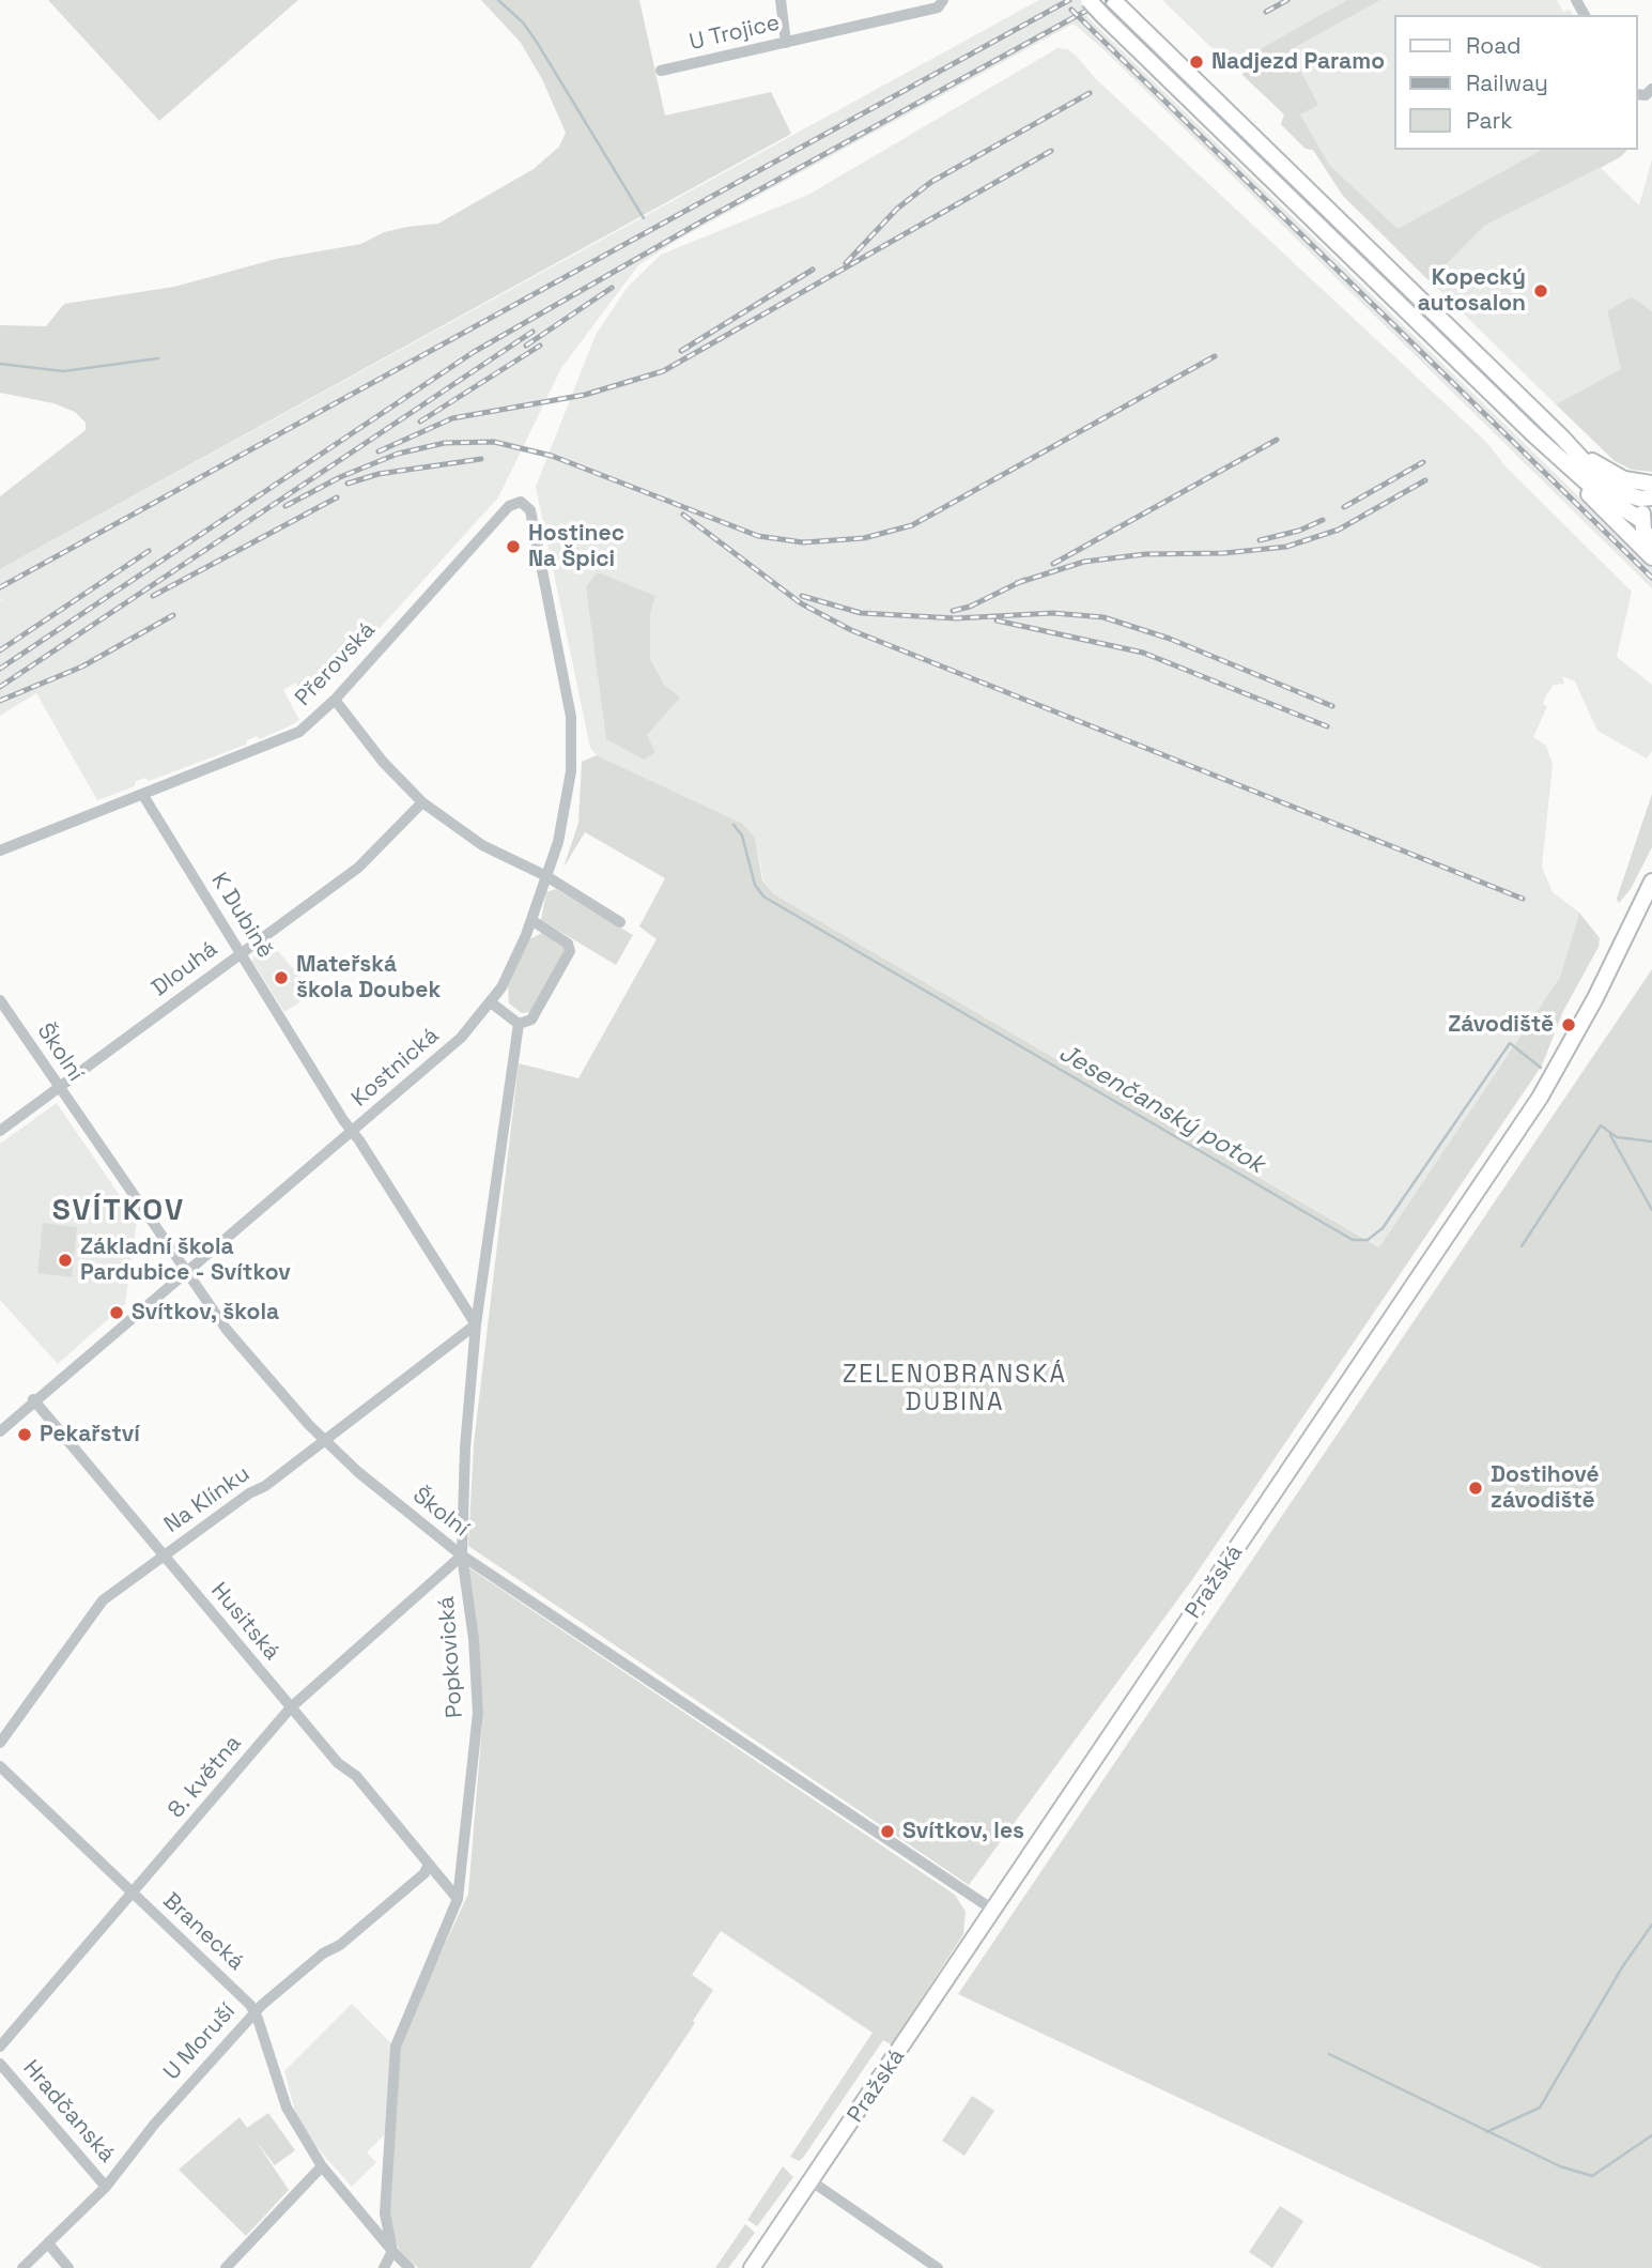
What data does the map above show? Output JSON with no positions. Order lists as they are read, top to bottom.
{
  "streets": {
    "main road": ["Pražská"],
    "street": [
      "U Trojice",
      "Přerovská",
      "K Dubině",
      "Dlouhá",
      "Školní",
      "Kostnická",
      "Na Klínku",
      "Husitská",
      "Popkovická",
      "8. května",
      "Branecká",
      "U Moruší",
      "Hradčanská"
    ]
  },
  "crossings": [
    ["Přerovská", "K Dubině"],
    ["Přerovská", "Kostnická"],
    ["K Dubině", "Dlouhá"],
    ["K Dubině", "Kostnická"],
    ["K Dubině", "Na Klínku"],
    ["K Dubině", "Popkovická"],
    ["Dlouhá", "Školní"],
    ["Školní", "Kostnická"],
    ["Školní", "Na Klínku"],
    ["Školní", "Pražská"],
    ["Školní", "Popkovická"],
    ["Školní", "8. května"],
    ["Kostnická", "Husitská"],
    ["Na Klínku", "Husitská"],
    ["Na Klínku", "Popkovická"],
    ["Husitská", "Popkovická"],
    ["Husitská", "8. května"],
    ["Husitská", "U Moruší"],
    ["Popkovická", "8. května"],
    ["Popkovická", "Branecká"],
    ["8. května", "Branecká"],
    ["Branecká", "U Moruší"],
    ["U Moruší", "Hradčanská"]
  ],
  "districts": ["SVÍTKOV", "ZELENOBRANSKÁ DUBINA"],
  "water": ["Jesenčanský potok"],
  "places": [
    "Nadjezd Paramo",
    "Kopecký autosalon",
    "Hostinec Na Špici",
    "Mateřská škola Doubek",
    "Závodiště",
    "Základní škola Pardubice - Svítkov",
    "Svítkov, škola",
    "Pekařství",
    "Dostihové závodiště",
    "Svítkov, les"
  ],
  "legend": ["Road", "Railway", "Park"]
}
